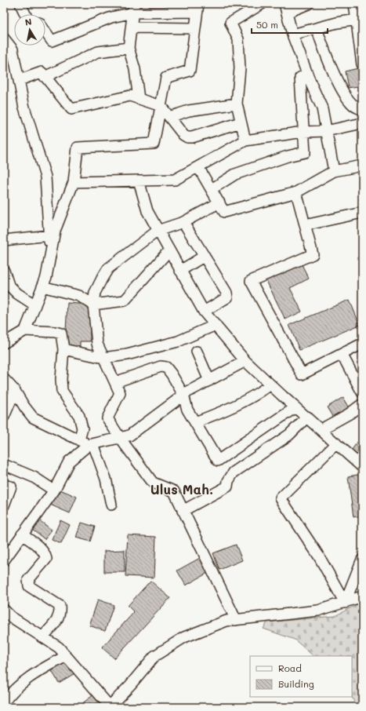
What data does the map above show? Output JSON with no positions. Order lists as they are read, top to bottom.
{
  "districts": ["Ulus Mah."],
  "legend": ["Road", "Building"],
  "scale_bar": "50 m",
  "north": "top"
}
